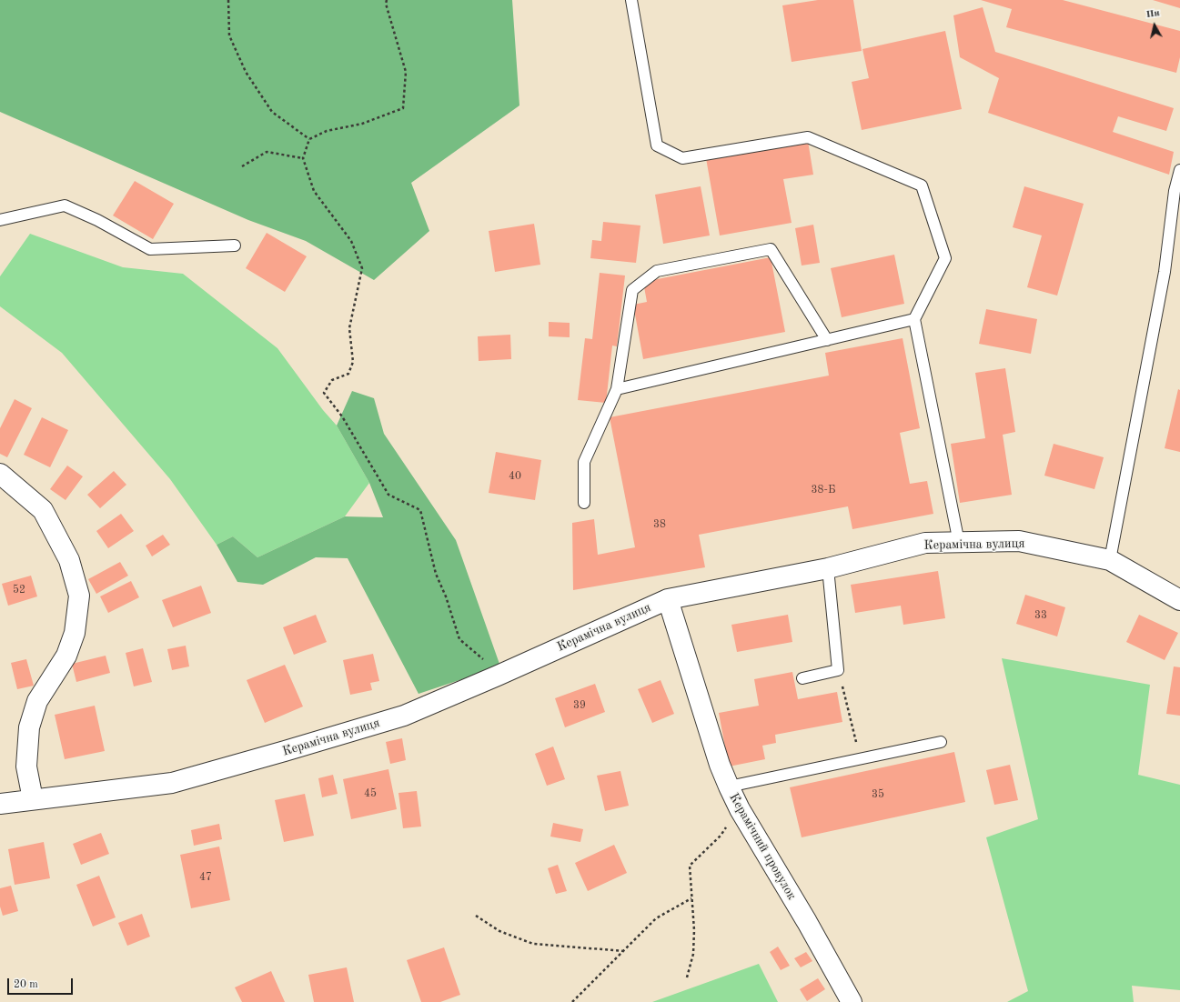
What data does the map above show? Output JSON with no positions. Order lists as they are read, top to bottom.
{
  "streets": {
    "street": ["Керамічна вулиця", "Керамічний провулок"]
  },
  "crossings": [
    ["Керамічна вулиця", "Керамічний провулок"]
  ],
  "house_numbers": [
    "40",
    "38-Б",
    "38",
    "52",
    "33",
    "39",
    "45",
    "35",
    "47"
  ],
  "scale_bar": "20 m",
  "north": "top"
}
